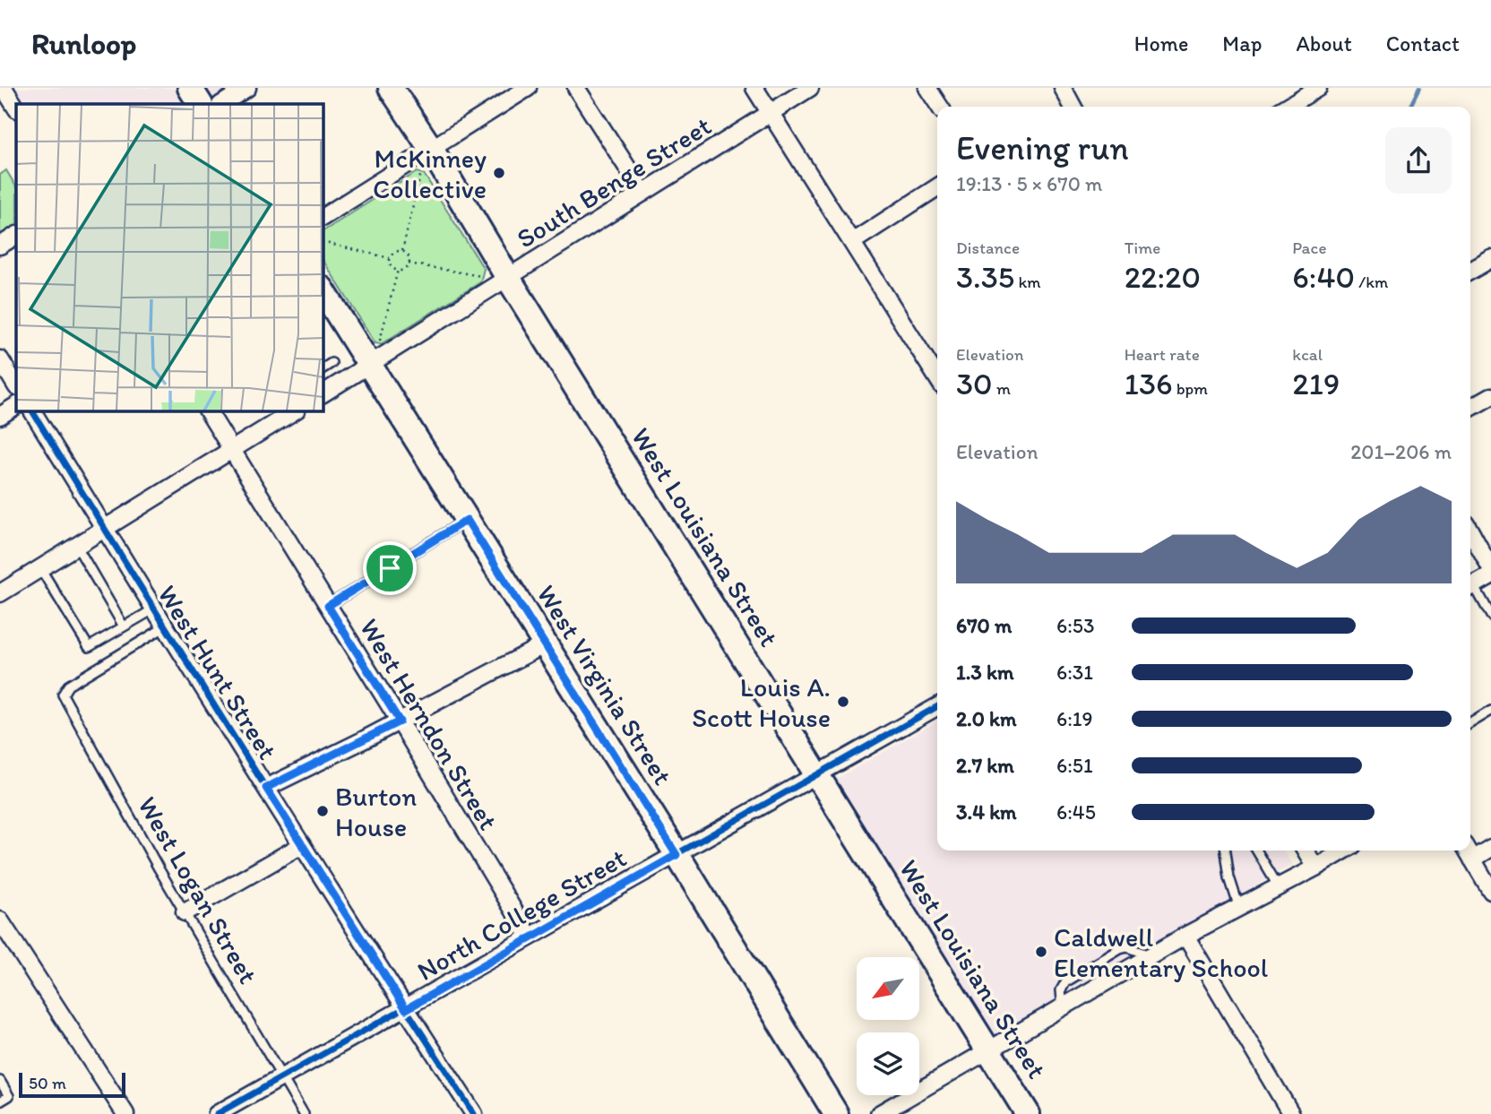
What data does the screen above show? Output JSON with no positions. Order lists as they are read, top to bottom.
{
  "streets": {
    "main road": ["West Louisiana Street", "West Virginia Street"],
    "street": [
      "South Benge Street",
      "West Hunt Street",
      "West Herndon Street",
      "North College Street"
    ],
    "lane": ["West Logan Street"]
  },
  "crossings": [
    ["South Benge Street", "West Louisiana Street"],
    ["South Benge Street", "West Virginia Street"],
    ["West Louisiana Street", "North College Street"],
    ["West Hunt Street", "West Logan Street"],
    ["West Hunt Street", "North College Street"],
    ["West Virginia Street", "North College Street"],
    ["West Herndon Street", "North College Street"],
    ["West Logan Street", "North College Street"]
  ],
  "places": [
    "McKinney Collective",
    "Louis A. Scott House",
    "Burton House",
    "Caldwell Elementary School"
  ],
  "scale_bar": "50 m",
  "north": "bottom left",
  "page": {
    "header": "Runloop",
    "nav": [
      "Home",
      "Map",
      "About",
      "Contact"
    ],
    "heading": ["Evening run", "19:13 · 5 × 670 m"],
    "stats": [
      ["Distance", "3.35 km"],
      ["Time", "22:20"],
      ["Pace", "6:40 /km"],
      ["Elevation", "30 m"],
      ["Heart rate", "136 bpm"],
      ["kcal", "219"]
    ],
    "chart": ["Elevation", "201–206 m"],
    "list": [
      {
        "name": "670 m",
        "note": "6:53"
      },
      {
        "name": "1.3 km",
        "note": "6:31"
      },
      {
        "name": "2.0 km",
        "note": "6:19"
      },
      {
        "name": "2.7 km",
        "note": "6:51"
      },
      {
        "name": "3.4 km",
        "note": "6:45"
      }
    ],
    "scale": "50 m"
  }
}
